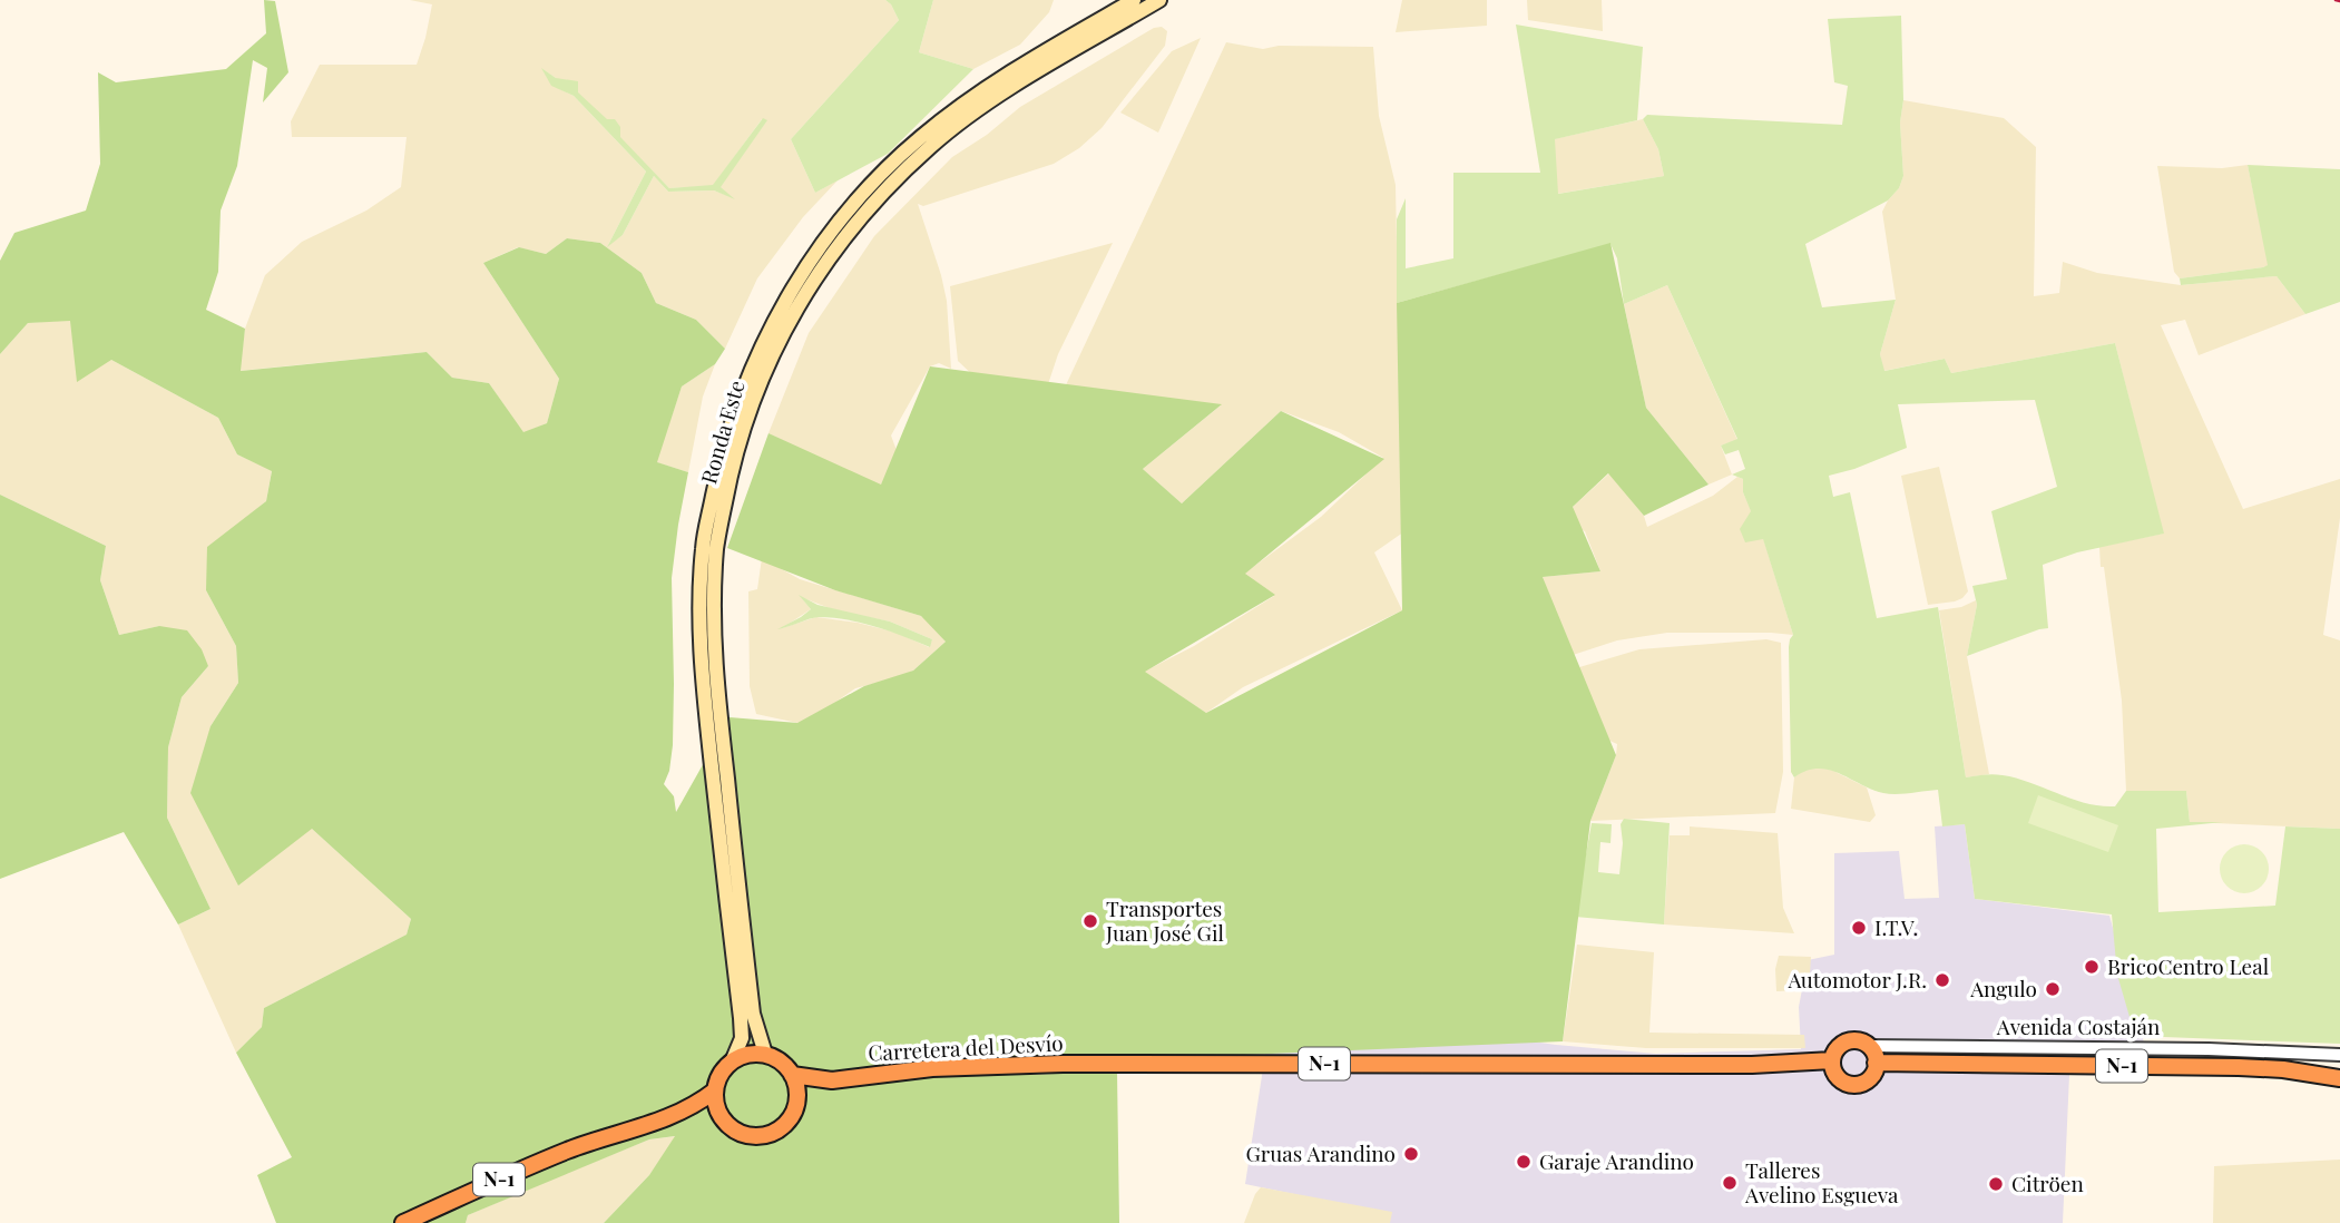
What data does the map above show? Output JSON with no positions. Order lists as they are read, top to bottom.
{
  "streets": {
    "highway": ["Avenida Costaján", "Carretera del Desvío", "N-1"],
    "main road": ["Ronda Este"]
  },
  "crossings": [
    ["Ronda Este", "Carretera del Desvío"],
    ["Ronda Este", "N-1"],
    ["Avenida Costaján", "Carretera del Desvío"],
    ["Carretera del Desvío", "N-1"]
  ],
  "places": [
    "Transportes Juan José Gil",
    "I.T.V.",
    "BricoCentro Leal",
    "Automotor J.R.",
    "Angulo",
    "Gruas Arandino",
    "Garaje Arandino",
    "Talleres Avelino Esgueva",
    "Citröen"
  ]
}
